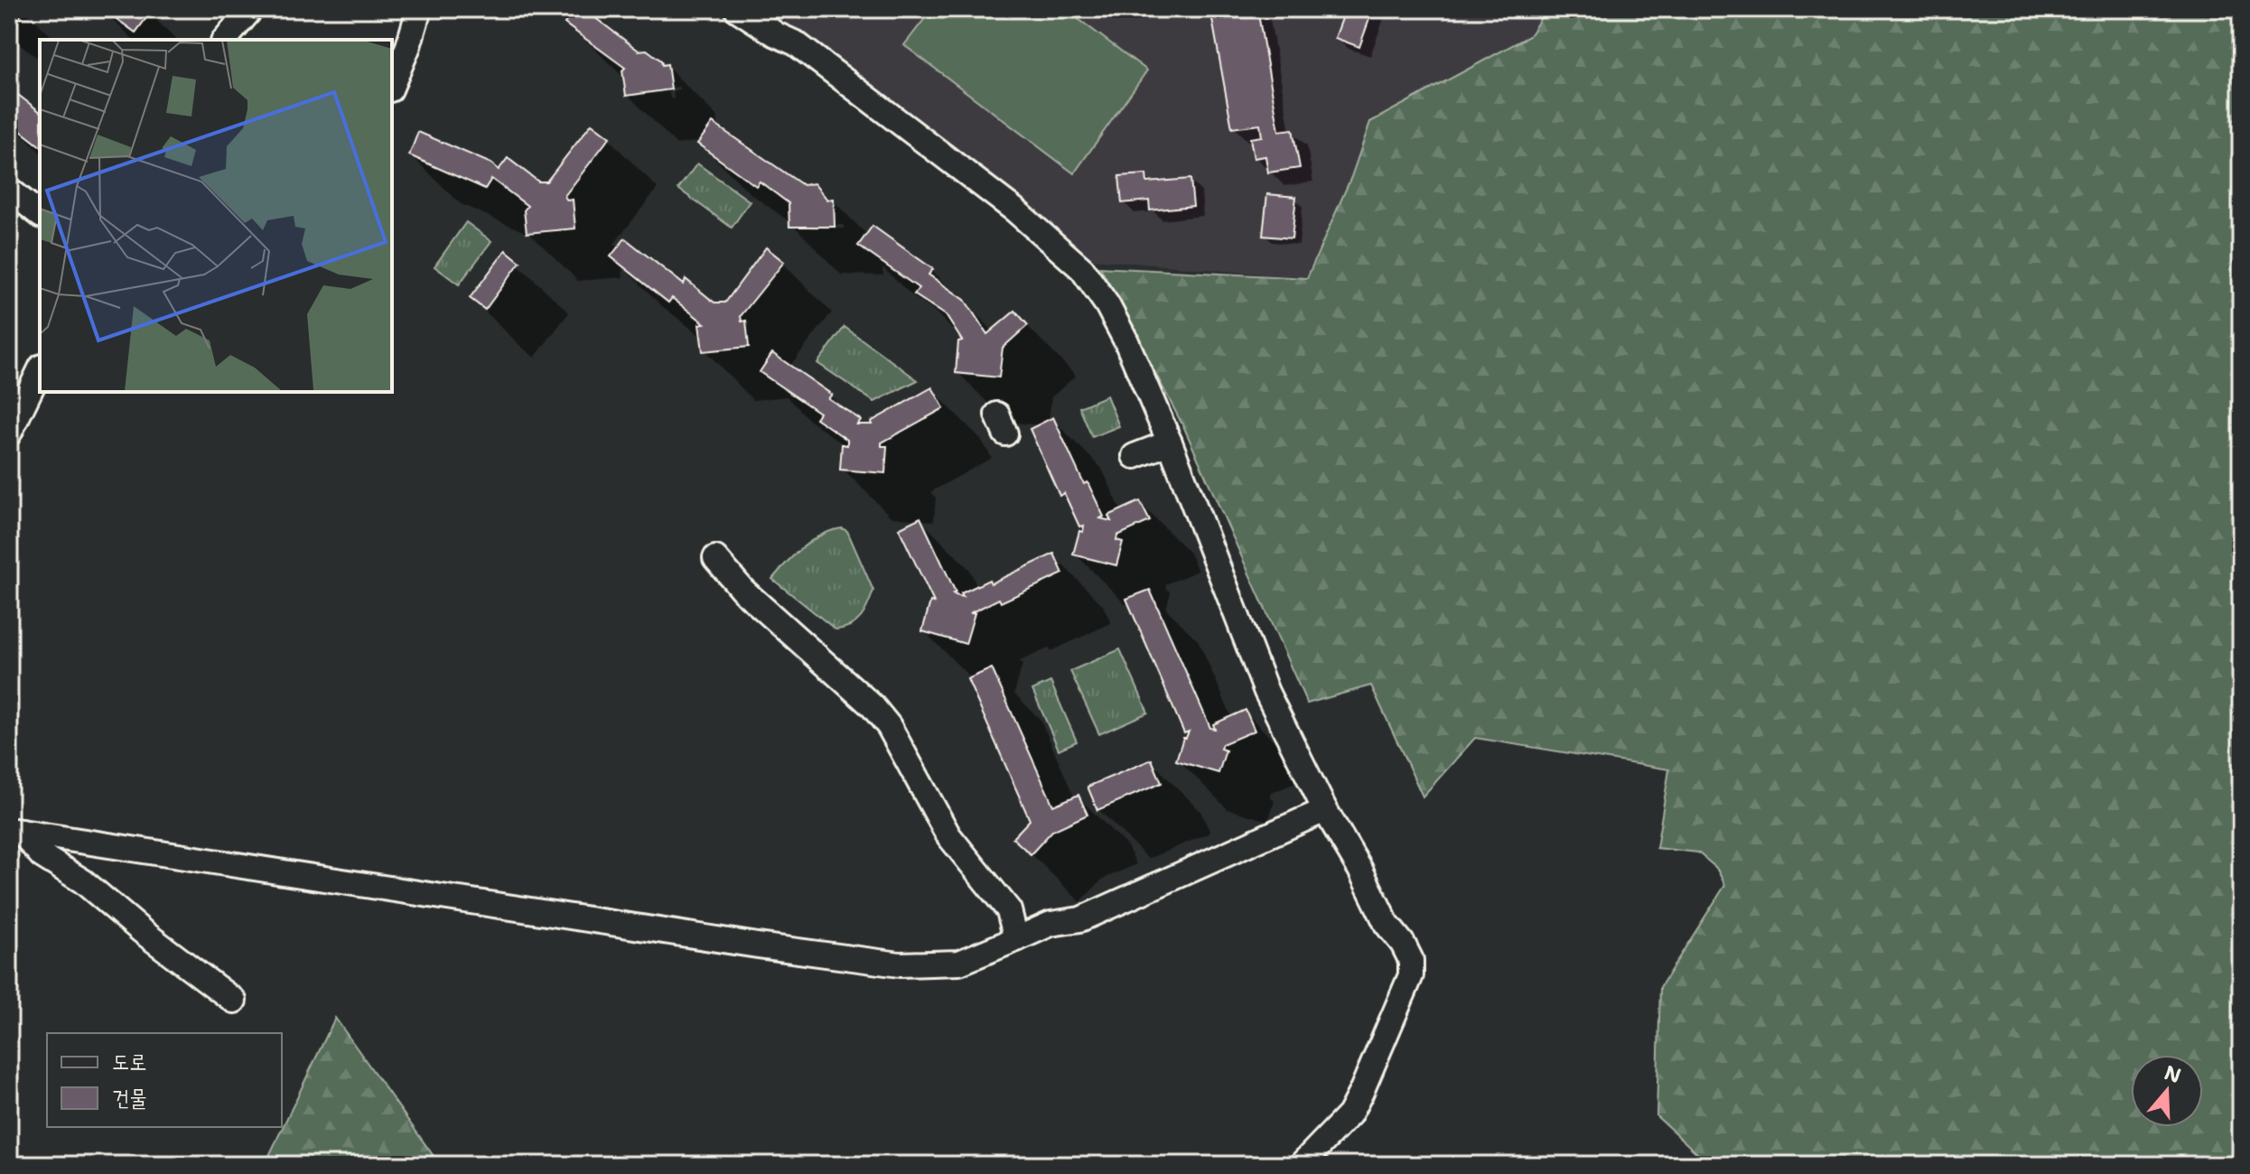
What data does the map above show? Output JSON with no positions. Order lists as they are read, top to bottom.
{
  "legend": ["도로", "건물"],
  "north": "top"
}
